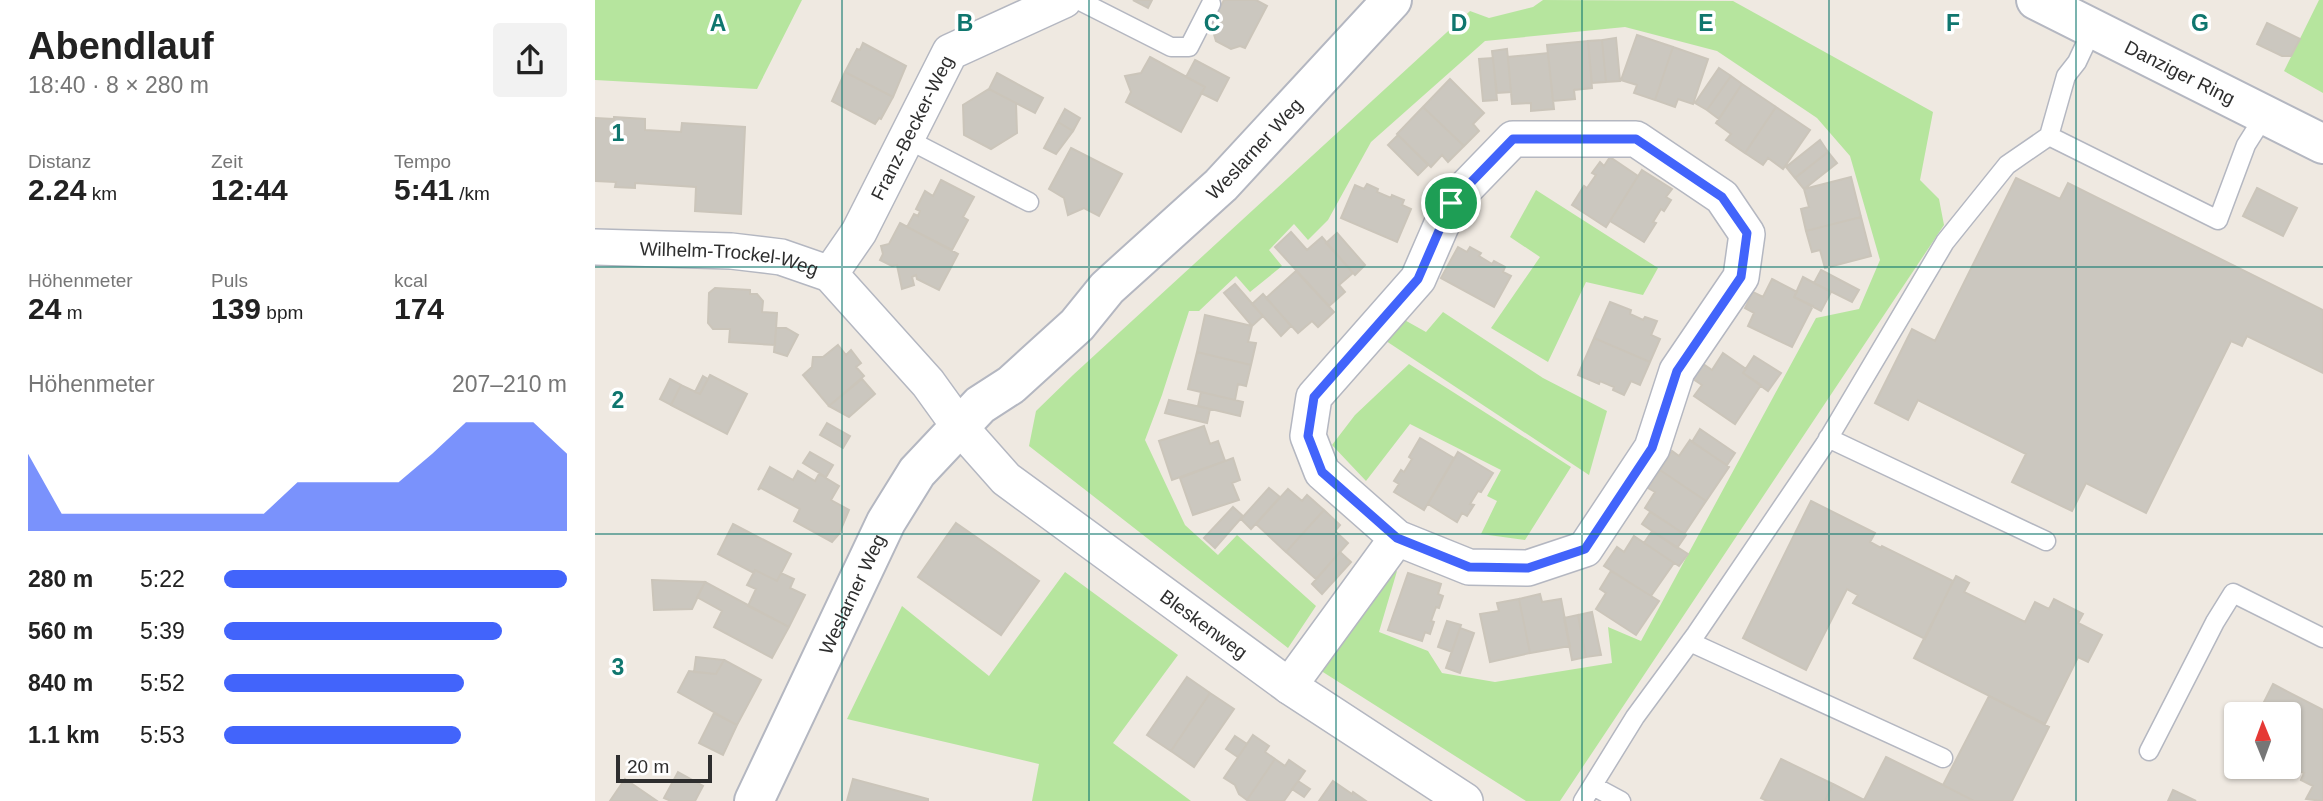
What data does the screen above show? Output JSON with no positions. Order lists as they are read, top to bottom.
{
  "streets": {
    "street": [
      "Danziger Ring",
      "Franz-Becker-Weg",
      "Weslarner Weg",
      "Wilhelm-Trockel-Weg",
      "Bleskenweg"
    ]
  },
  "crossings": [
    ["Franz-Becker-Weg", "Wilhelm-Trockel-Weg"],
    ["Weslarner Weg", "Wilhelm-Trockel-Weg"],
    ["Weslarner Weg", "Bleskenweg"],
    ["Wilhelm-Trockel-Weg", "Bleskenweg"]
  ],
  "scale_bar": "20 m",
  "north": "top",
  "page": {
    "heading": ["Abendlauf", "18:40 · 8 × 280 m"],
    "stats": [
      ["Distanz", "2.24 km"],
      ["Zeit", "12:44"],
      ["Tempo", "5:41 /km"],
      ["Höhenmeter", "24 m"],
      ["Puls", "139 bpm"],
      ["kcal", "174"]
    ],
    "chart": ["Höhenmeter", "207–210 m"],
    "list": [
      {
        "name": "280 m",
        "note": "5:22"
      },
      {
        "name": "560 m",
        "note": "5:39"
      },
      {
        "name": "840 m",
        "note": "5:52"
      },
      {
        "name": "1.1 km",
        "note": "5:53"
      }
    ],
    "scale": "20 m"
  },
  "grid": {
    "columns": [
      "A",
      "B",
      "C",
      "D",
      "E",
      "F",
      "G"
    ],
    "rows": ["1", "2", "3"]
  }
}
